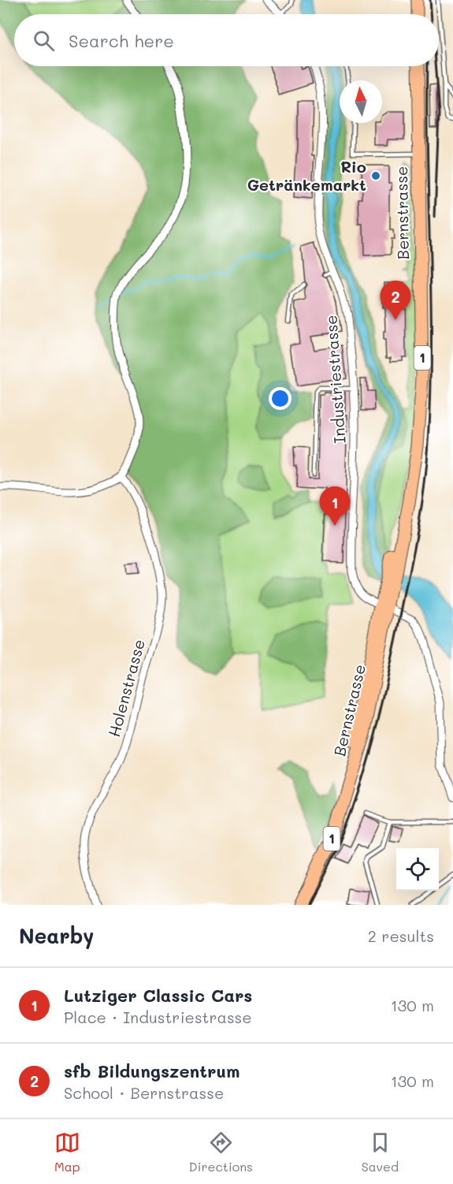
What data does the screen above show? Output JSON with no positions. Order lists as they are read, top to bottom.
{
  "streets": {
    "main road": ["Bernstrasse", "1"],
    "street": ["Industriestrasse", "Holenstrasse"]
  },
  "crossings": [
    ["Bernstrasse", "Industriestrasse"]
  ],
  "places": ["Rio Getränkemarkt"],
  "north": "top",
  "page": {
    "search": "Search here",
    "pins": ["2", "1"],
    "heading": ["Nearby", "2 results"],
    "list": [
      {
        "mark": "1",
        "name": "Lutziger Classic Cars",
        "note": "Place · Industriestrasse",
        "value": "130 m"
      },
      {
        "mark": "2",
        "name": "sfb Bildungszentrum",
        "note": "School · Bernstrasse",
        "value": "130 m"
      }
    ],
    "nav": ["Map", "Directions", "Saved"]
  }
}
